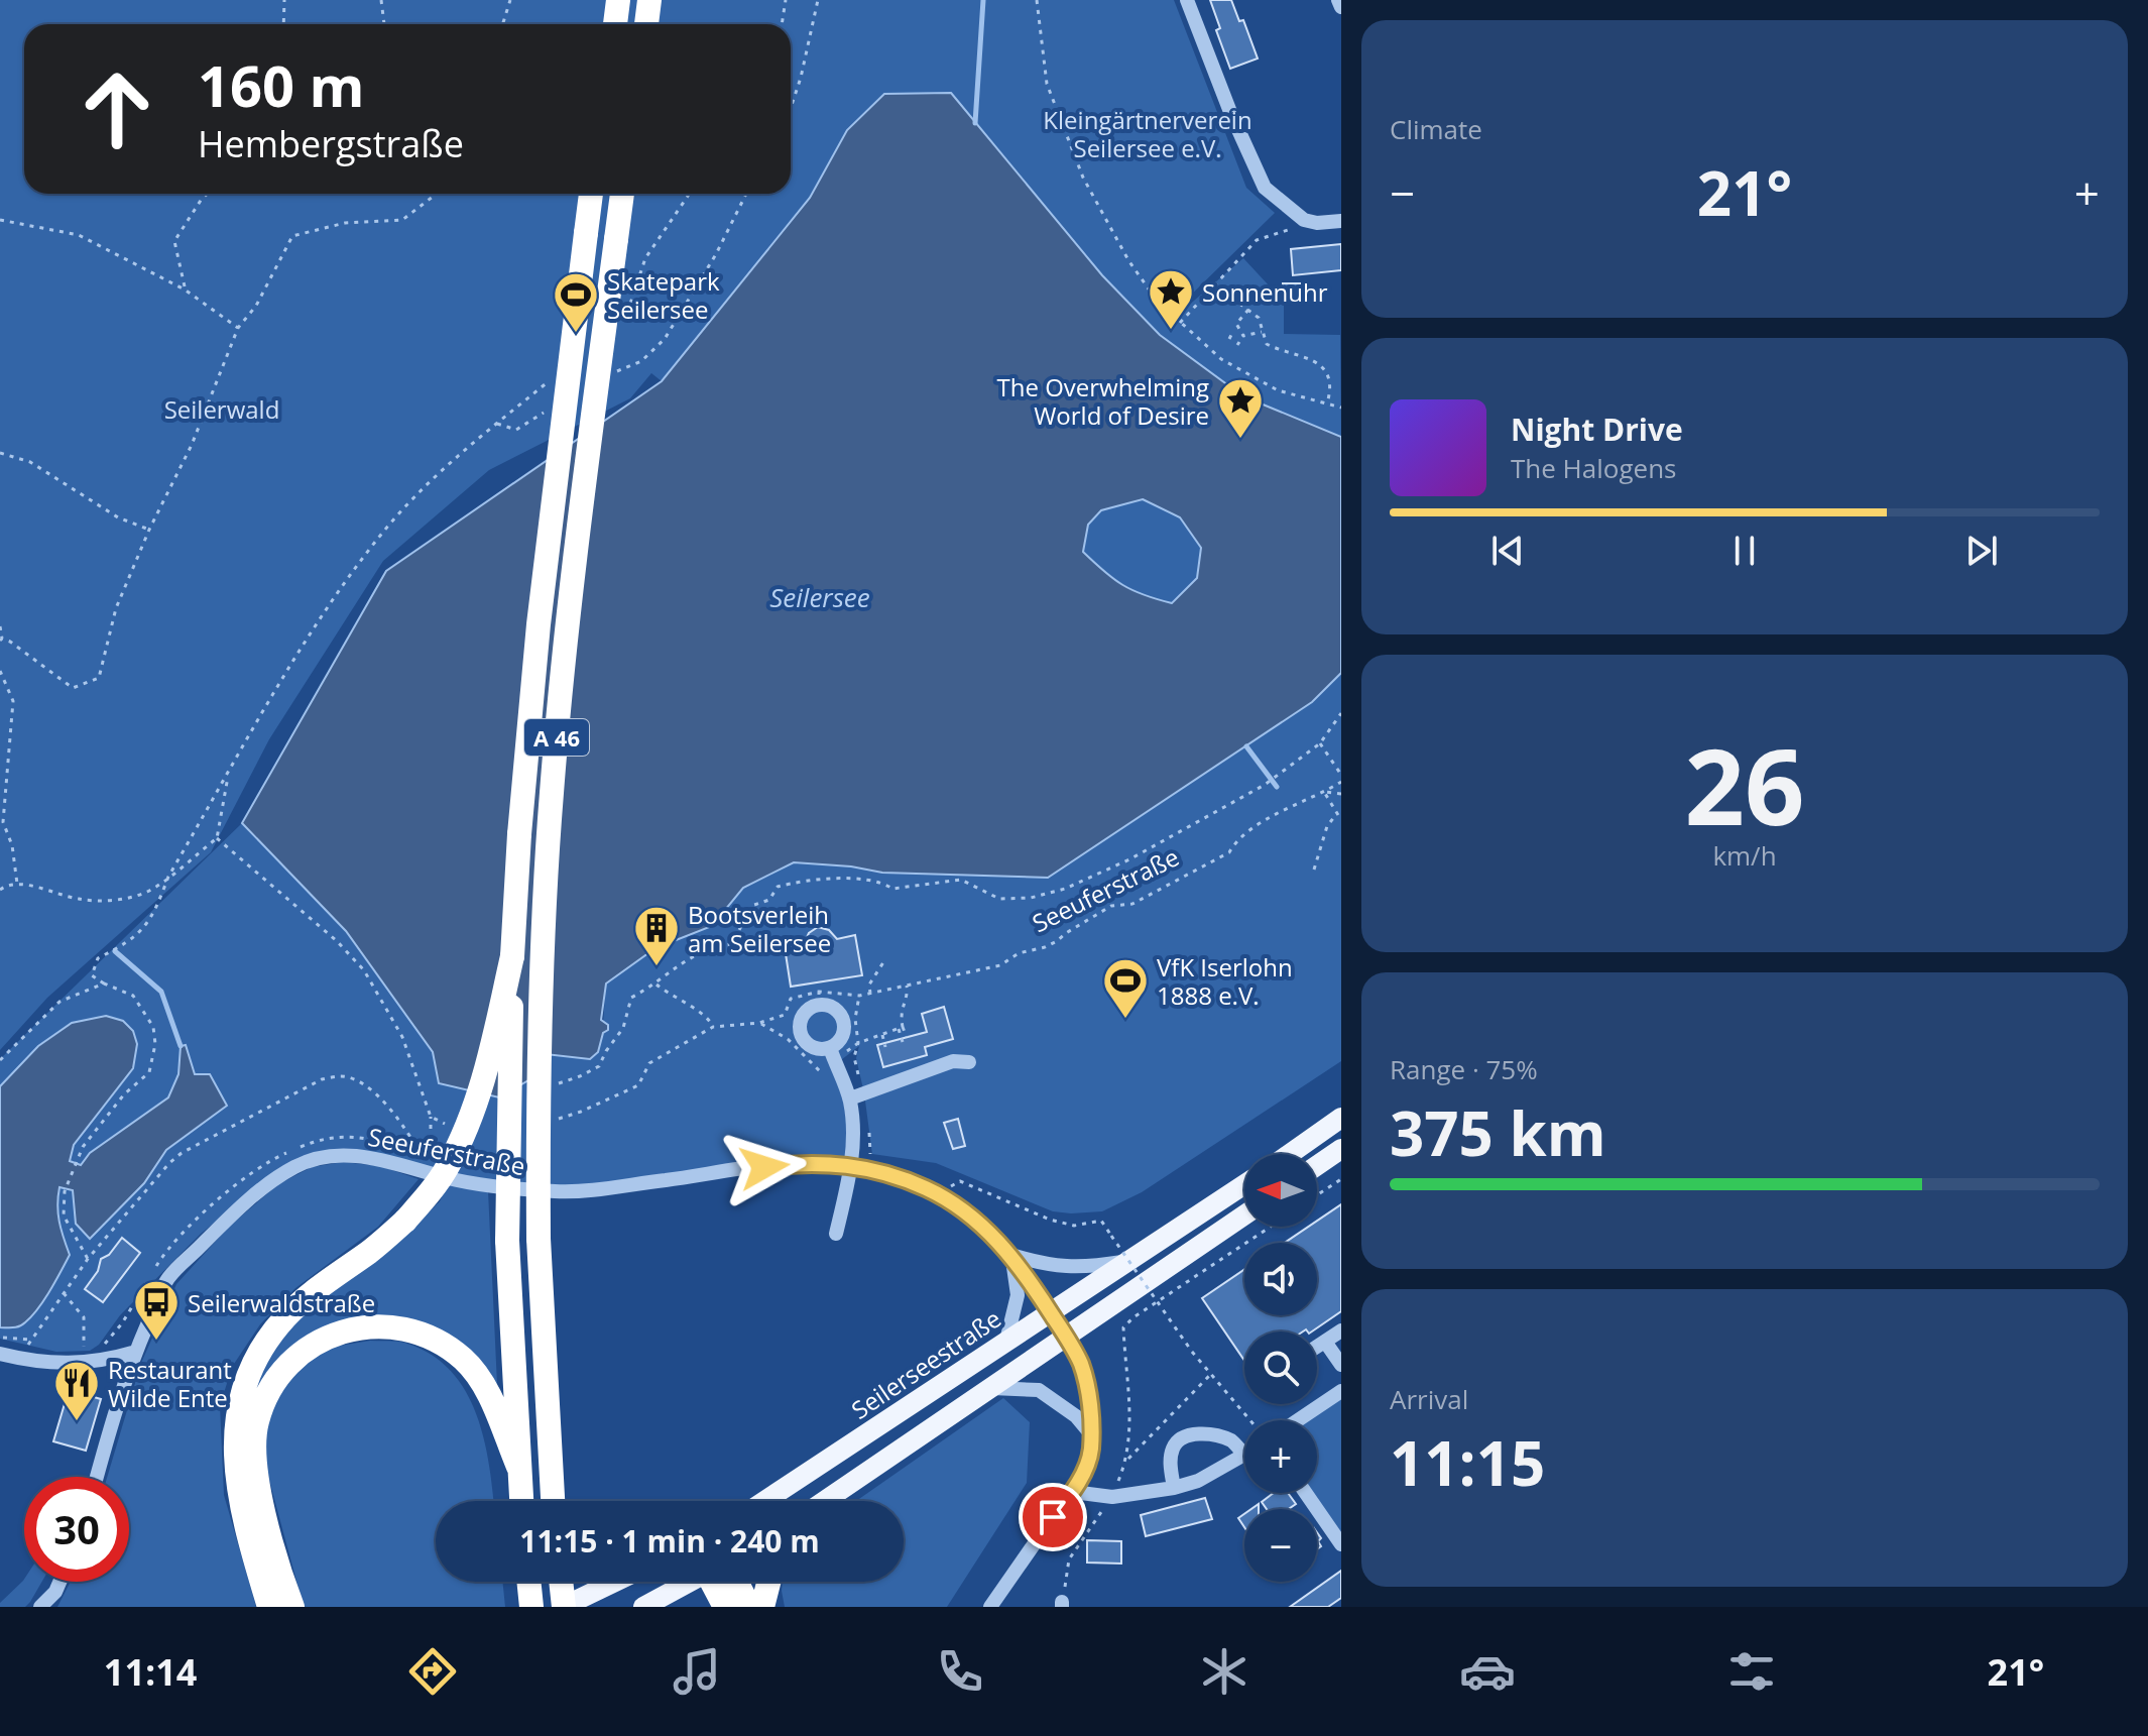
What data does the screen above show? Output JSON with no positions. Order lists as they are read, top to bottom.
{
  "streets": {
    "highway": ["A 46"],
    "main road": ["Seilerseestraße"],
    "street": ["Seeuferstraße"]
  },
  "crossings": [
    ["Seeuferstraße", "Seilerseestraße"]
  ],
  "water": ["Seilersee"],
  "parks": ["Kleingärtnerverein Seilersee e.V.", "Seilerwald"],
  "places": {
    "place": ["Sonnenuhr", "The Overwhelming World of Desire"],
    "sports": ["Skatepark Seilersee", "VfK Iserlohn 1888 e.V."],
    "building": ["Bootsverleih am Seilersee"],
    "bus stop": ["Seilerwaldstraße"],
    "restaurant": ["Restaurant Wilde Ente"]
  },
  "north": "left",
  "page": {
    "tile": [
      "Climate",
      ["26", "km/h"],
      ["Range · 75%", "375 km"],
      ["Arrival", "11:15"]
    ],
    "turn": ["160 m", "Hembergstraße"],
    "heat": ["−", "21°", "+"],
    "song": ["Night Drive", "The Halogens"],
    "map_buttons": ["+", "−"],
    "limit": "30",
    "trip": "11:15 · 1 min · 240 m",
    "tabs": ["11:14", "21°"]
  }
}
